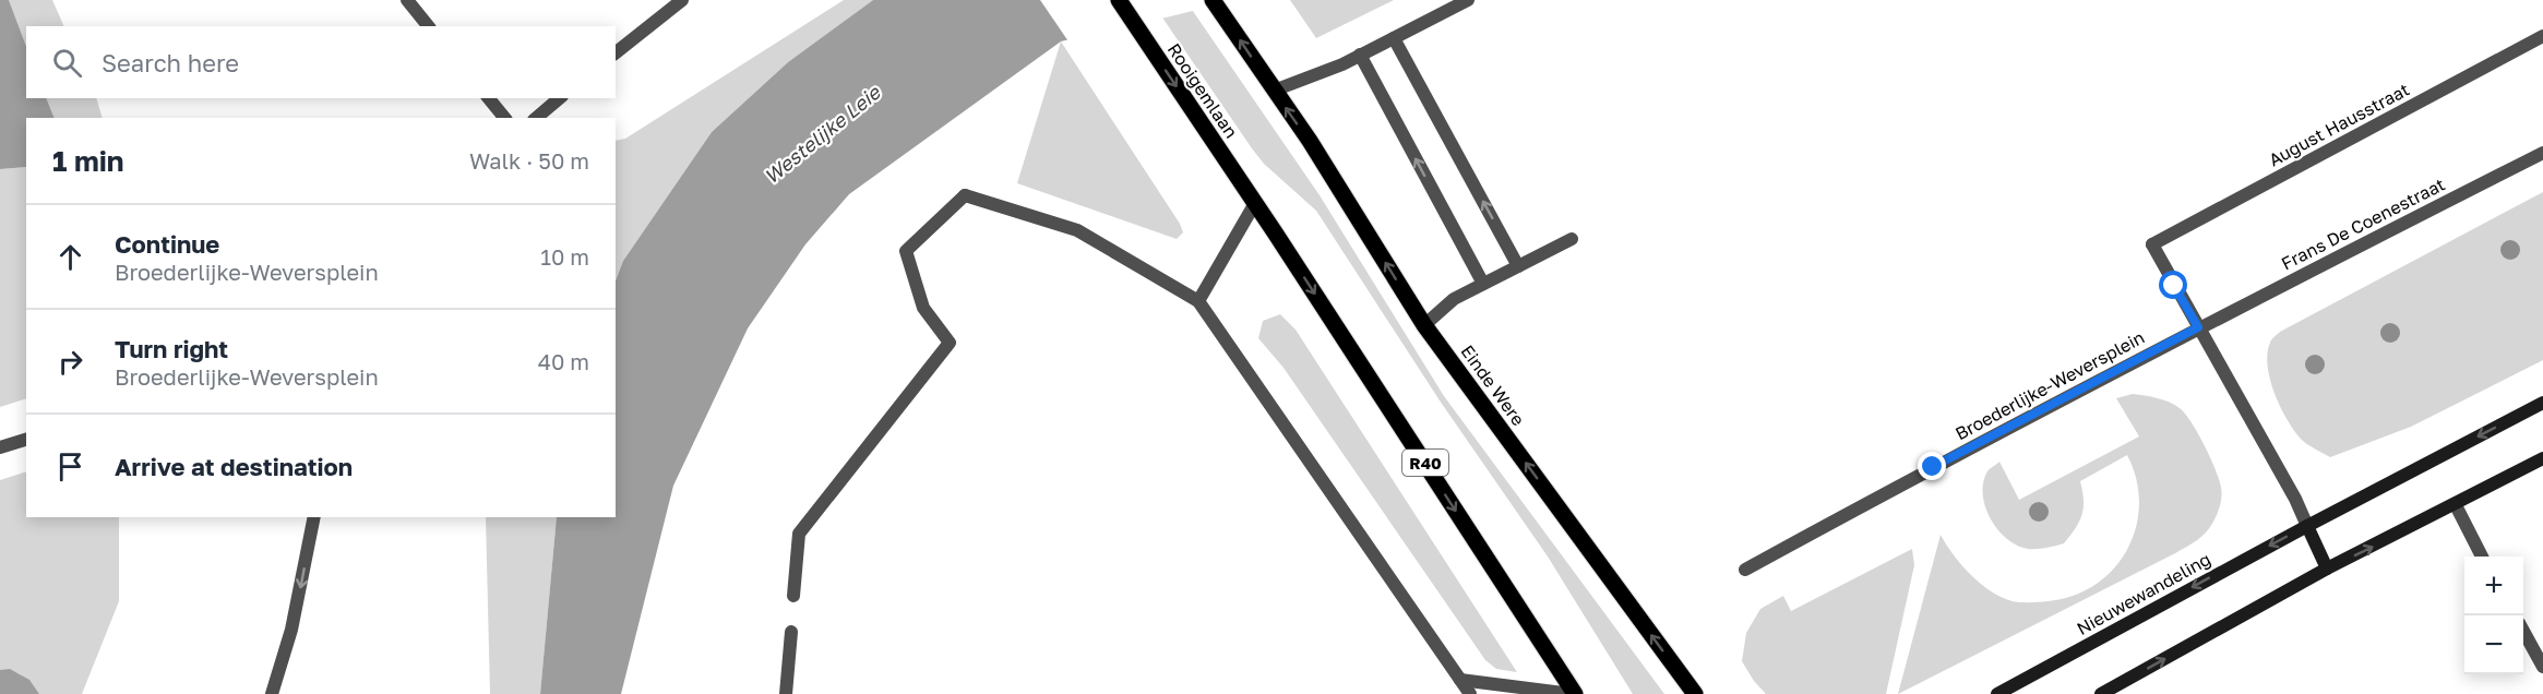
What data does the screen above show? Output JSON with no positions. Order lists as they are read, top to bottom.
{
  "streets": {
    "main road": [
      "Rooigemlaan",
      "Einde Were",
      "R40",
      "Nieuwewandeling"
    ],
    "street": ["August Hausstraat", "Frans De Coenestraat", "Broederlijke-Weversplein"]
  },
  "crossings": [
    ["Rooigemlaan", "R40"],
    ["August Hausstraat", "Frans De Coenestraat"],
    ["August Hausstraat", "Broederlijke-Weversplein"],
    ["Frans De Coenestraat", "Broederlijke-Weversplein"]
  ],
  "water": ["Westelijke Leie"],
  "page": {
    "search": "Search here",
    "heading": ["1 min", "Walk · 50 m"],
    "list": [
      ["Continue", "Broederlijke-Weversplein", "10 m"],
      ["Turn right", "Broederlijke-Weversplein", "40 m"],
      "Arrive at destination"
    ],
    "map_buttons": ["+", "−"]
  }
}
